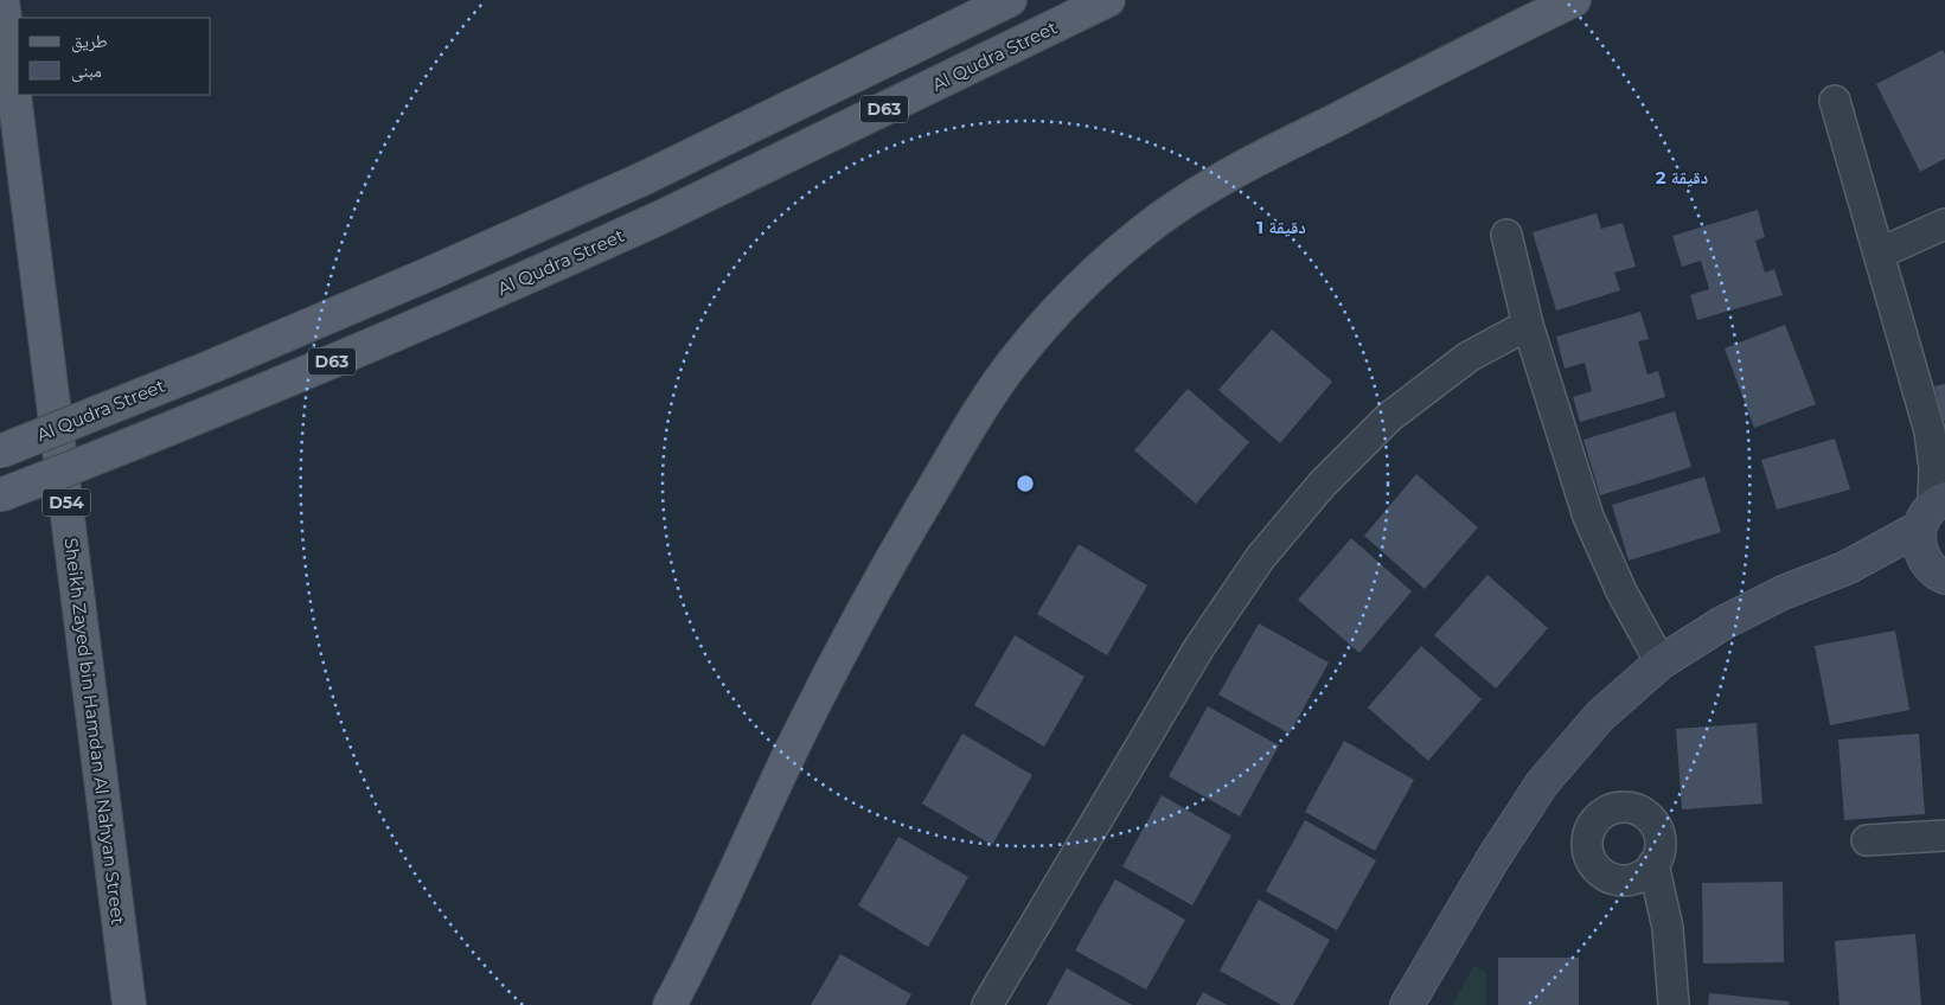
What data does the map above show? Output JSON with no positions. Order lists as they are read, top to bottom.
{
  "streets": {
    "main road": [
      "Al Qudra Street",
      "D63",
      "D54",
      "Sheikh Zayed bin Hamdan Al Nahyan Street"
    ]
  },
  "legend": ["طريق", "مبنى"],
  "rings": ["2 دقيقة", "1 دقيقة"]
}
